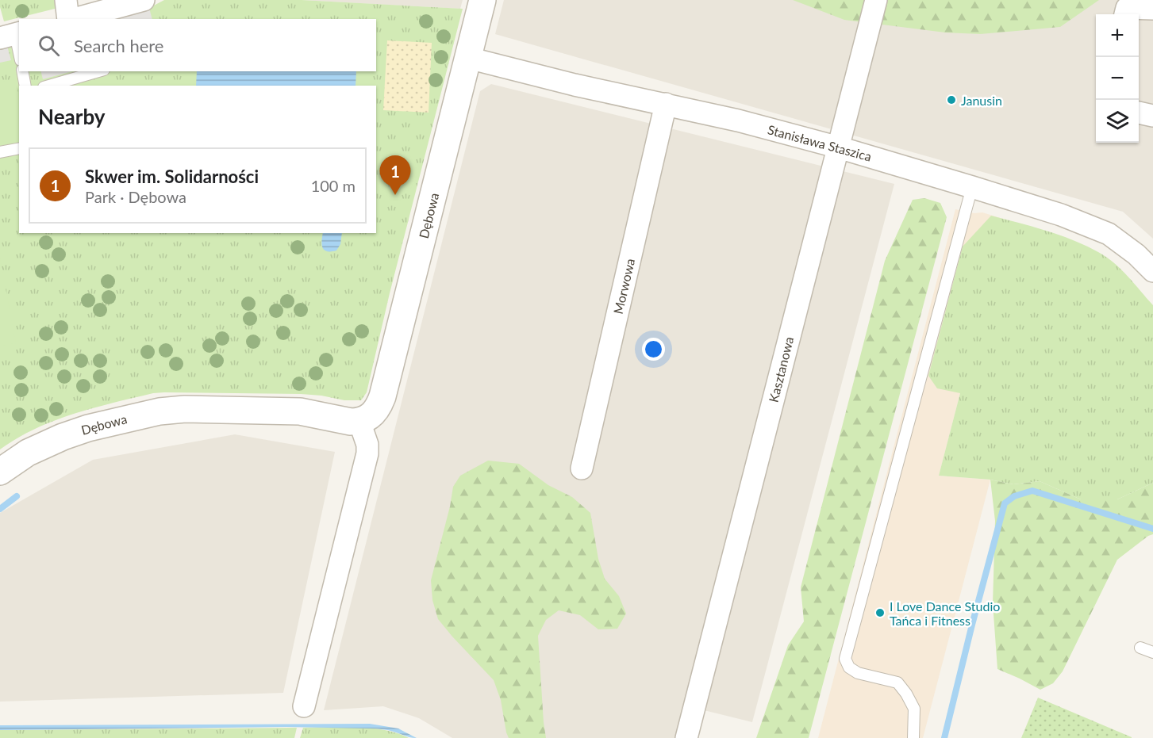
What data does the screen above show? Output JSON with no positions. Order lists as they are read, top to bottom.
{
  "streets": {
    "street": [
      "Stanisława Staszica",
      "Dębowa",
      "Morwowa",
      "Kasztanowa"
    ]
  },
  "crossings": [
    ["Stanisława Staszica", "Dębowa"],
    ["Stanisława Staszica", "Morwowa"],
    ["Stanisława Staszica", "Kasztanowa"]
  ],
  "places": ["Janusin", "I Love Dance Studio Tańca i Fitness"],
  "page": {
    "map_buttons": ["+", "−"],
    "search": "Search here",
    "heading": "Nearby",
    "list": [
      {
        "mark": "1",
        "name": "Skwer im. Solidarności",
        "note": "Park · Dębowa",
        "value": "100 m"
      }
    ],
    "pins": "1"
  }
}
